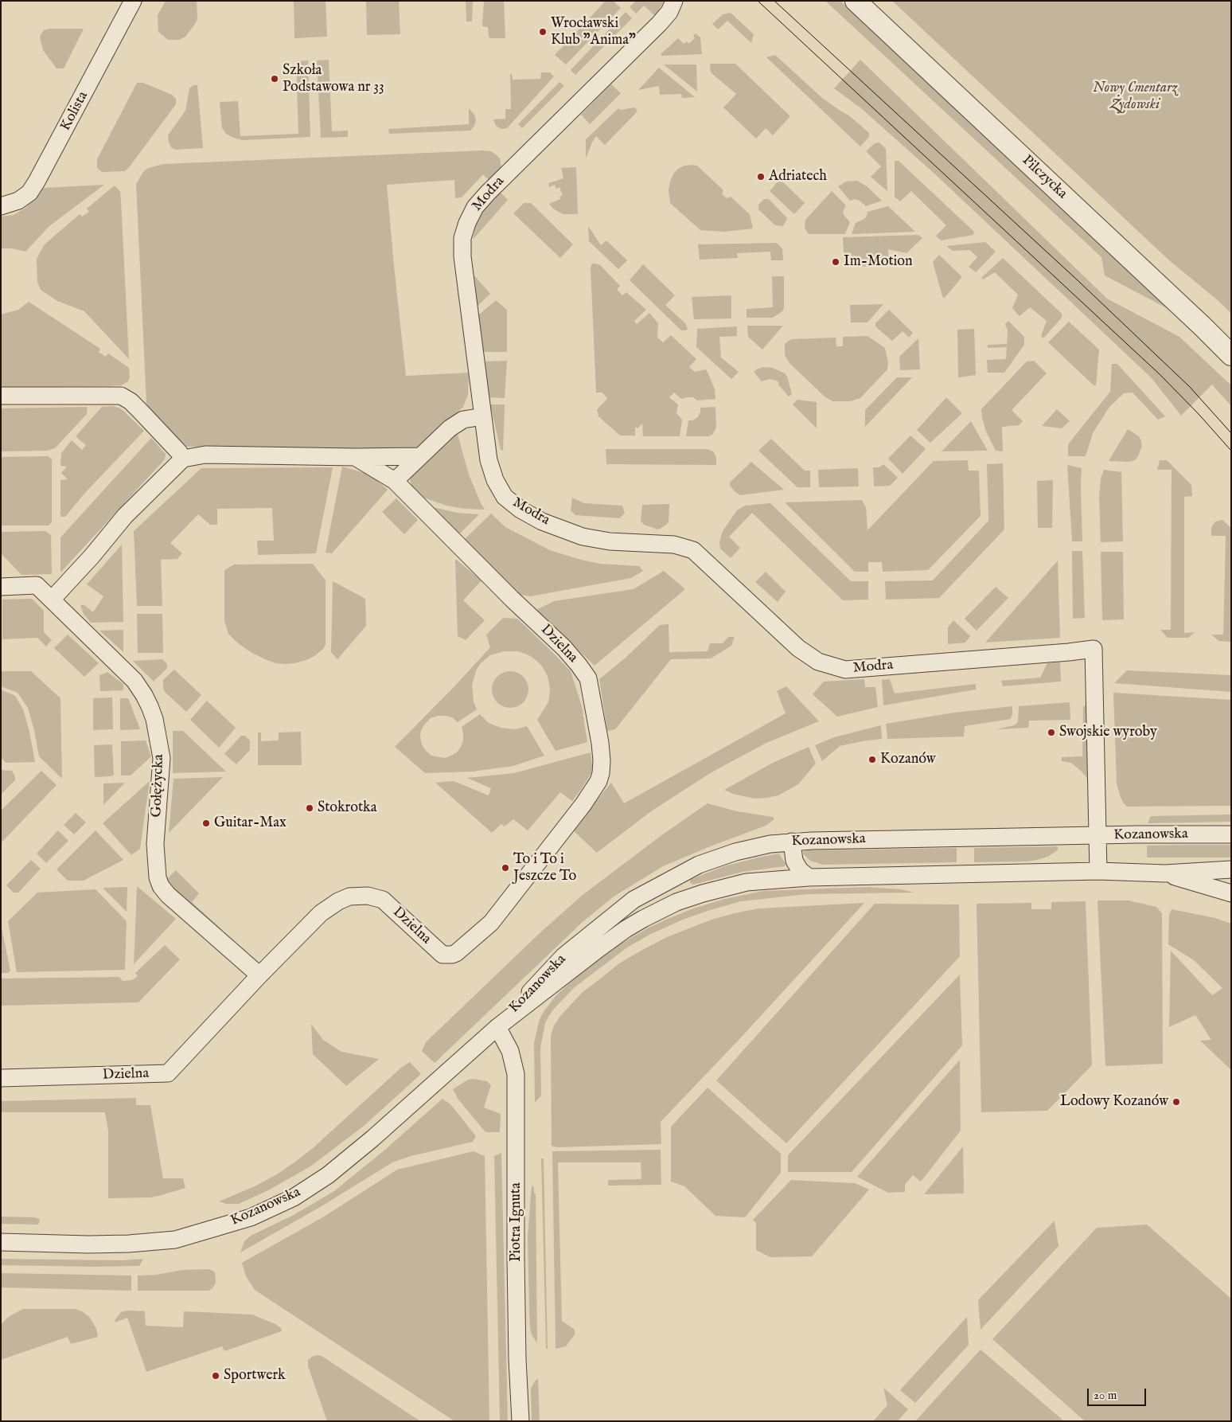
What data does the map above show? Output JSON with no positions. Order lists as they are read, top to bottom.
{
  "streets": {
    "street": [
      "Kolista",
      "Pilczycka",
      "Modra",
      "Dzielna",
      "Gołężycka",
      "Kozanowska",
      "Piotra Ignuta"
    ]
  },
  "crossings": [
    ["Modra", "Kozanowska"],
    ["Dzielna", "Gołężycka"],
    ["Kozanowska", "Piotra Ignuta"]
  ],
  "parks": ["Nowy Cmentarz Żydowski"],
  "places": [
    "Wrocławski Klub \"Anima\"",
    "Szkoła Podstawowa nr 33",
    "Adriatech",
    "Im-Motion",
    "Swojskie wyroby",
    "Kozanów",
    "Stokrotka",
    "Guitar-Max",
    "To i To i Jeszcze To",
    "Lodowy Kozanów",
    "Sportwerk"
  ],
  "scale_bar": "20 m"
}
